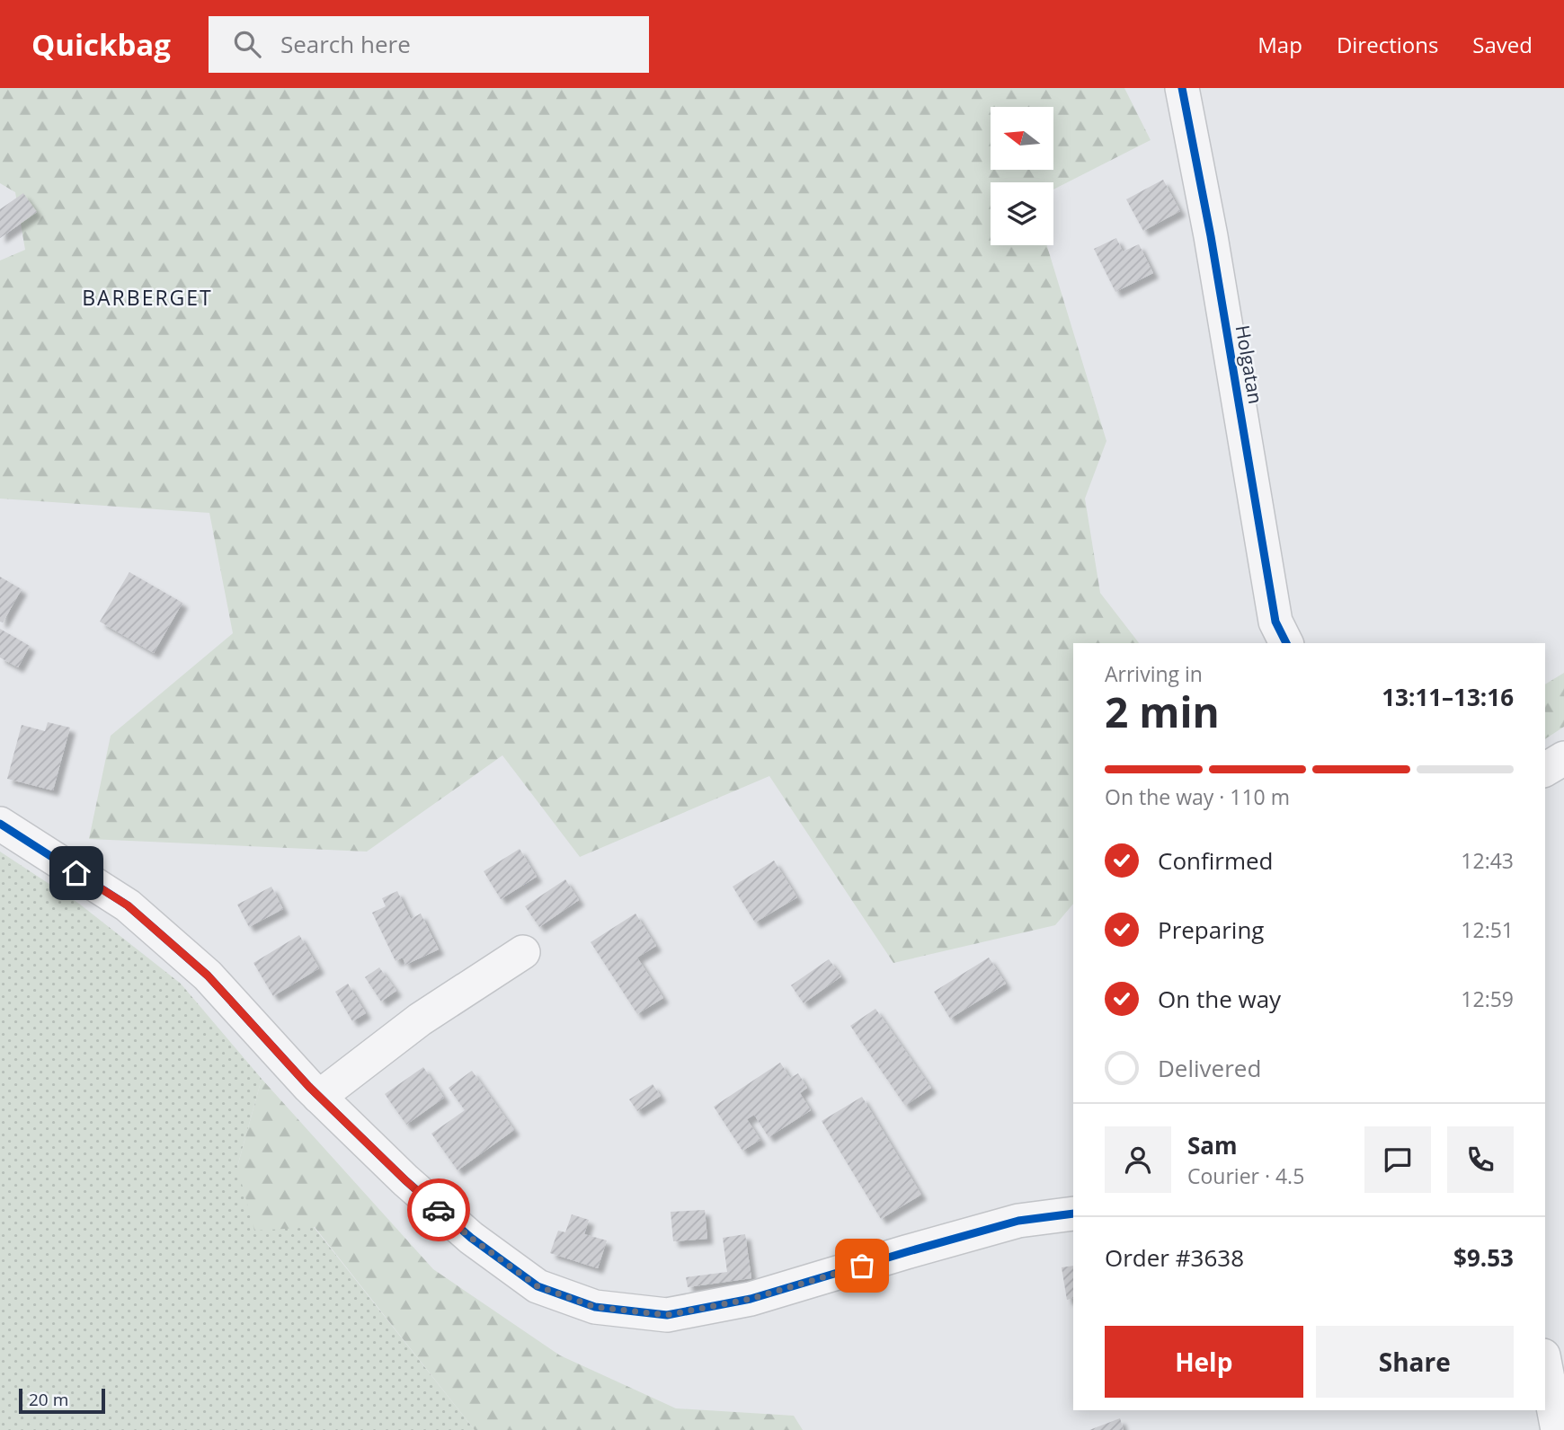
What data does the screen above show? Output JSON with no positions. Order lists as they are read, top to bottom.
{
  "streets": {
    "street": ["Holgatan"]
  },
  "districts": ["BARBERGET"],
  "scale_bar": "20 m",
  "north": "left",
  "page": {
    "header": "Quickbag",
    "search": "Search here",
    "nav": ["Map", "Directions", "Saved"],
    "heading": ["2 min", "Arriving in", "13:11–13:16"],
    "panel": [
      "Sam",
      "Courier · 4.5",
      "Order #3638",
      "$9.53"
    ],
    "bar": "On the way · 110 m",
    "list": [
      ["Confirmed", "12:43"],
      ["Preparing", "12:51"],
      ["On the way", "12:59"],
      "Delivered"
    ],
    "buttons": ["Help", "Share"],
    "scale": "20 m"
  }
}
